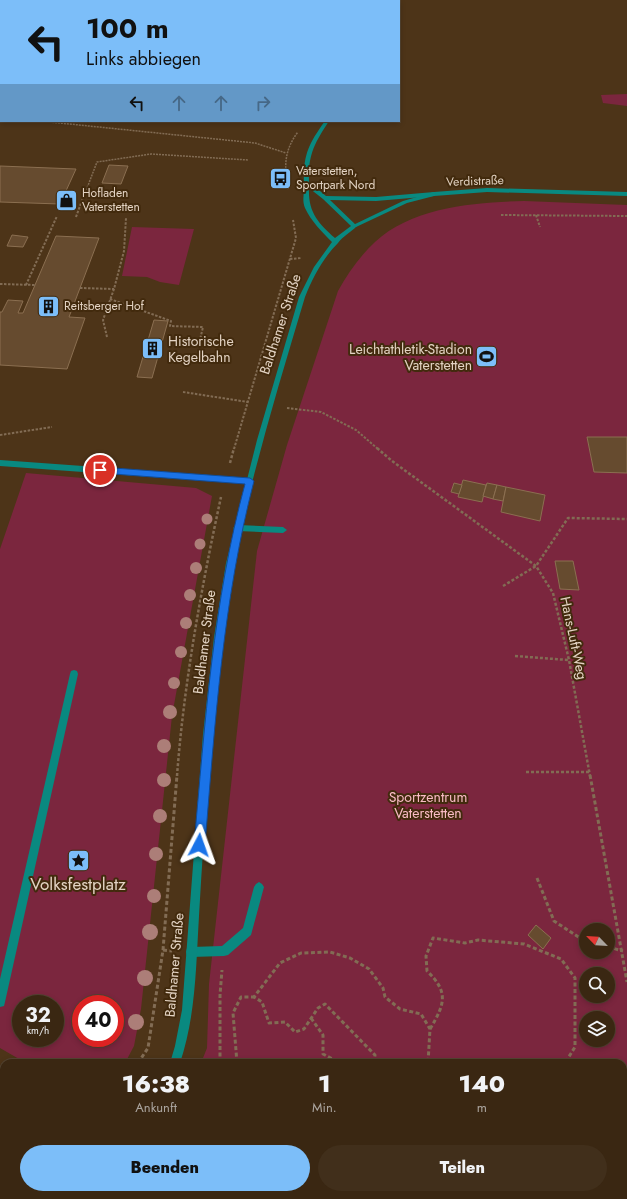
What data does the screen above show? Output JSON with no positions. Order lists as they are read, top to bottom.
{
  "streets": {
    "street": ["Verdistraße", "Baldhamer Straße"],
    "path": ["Hans-Luft-Weg"]
  },
  "crossings": [
    ["Verdistraße", "Baldhamer Straße"],
    ["Baldhamer Straße", "Hans-Luft-Weg"]
  ],
  "parks": ["Sportzentrum Vaterstetten"],
  "places": {
    "bus stop": ["Vaterstetten, Sportpark Nord"],
    "shop": ["Hofladen Vaterstetten"],
    "building": ["Reitsberger Hof", "Historische Kegelbahn"],
    "sports": ["Leichtathletik-Stadion Vaterstetten"],
    "place": ["Volksfestplatz"]
  },
  "north": "top left",
  "page": {
    "turn": ["100 m", "Links abbiegen"],
    "speed": "32 km/h",
    "limit": "40",
    "eta": [
      "16:38",
      "Ankunft",
      "1",
      "Min.",
      "140",
      "m"
    ],
    "buttons": ["Beenden", "Teilen"]
  }
}
